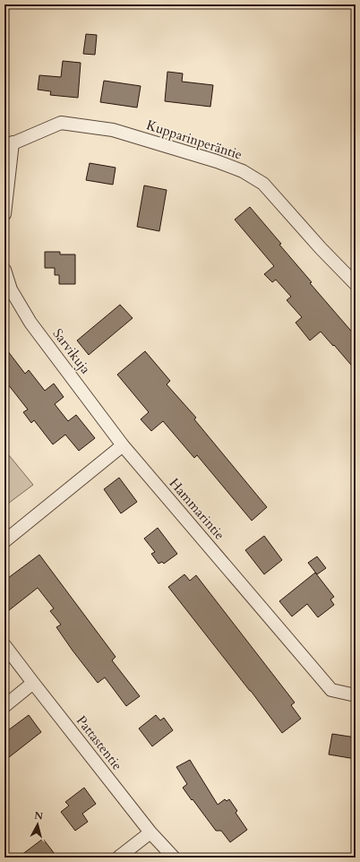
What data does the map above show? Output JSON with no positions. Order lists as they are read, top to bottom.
{
  "streets": {
    "street": [
      "Kupparinperäntie",
      "Sarvikuja",
      "Hammarintie",
      "Pattastentie"
    ]
  },
  "crossings": [
    ["Sarvikuja", "Hammarintie"]
  ],
  "north": "top"
}
